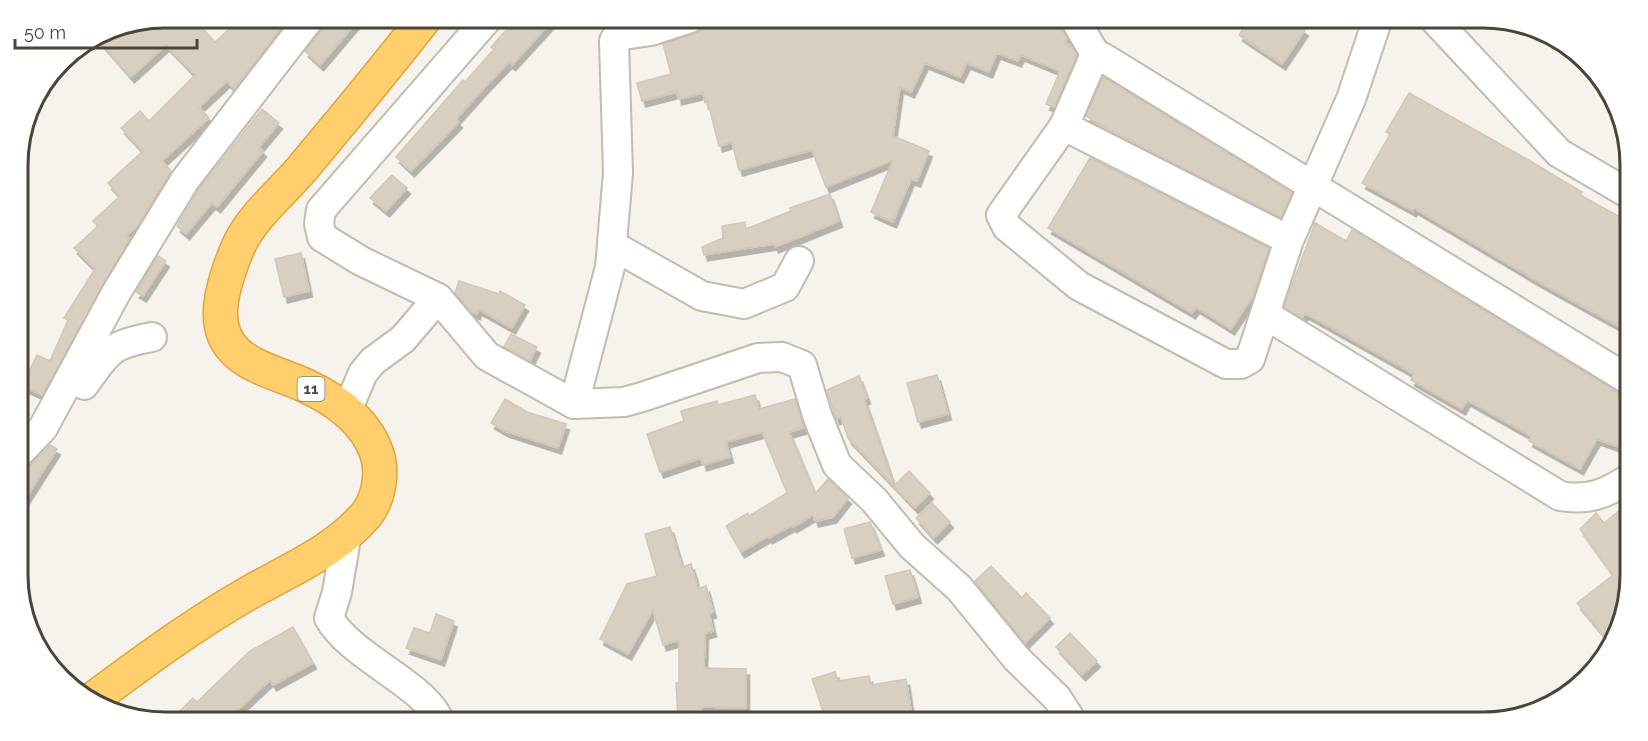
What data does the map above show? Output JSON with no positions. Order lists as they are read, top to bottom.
{
  "streets": {
    "highway": ["11"]
  },
  "scale_bar": "50 m"
}
